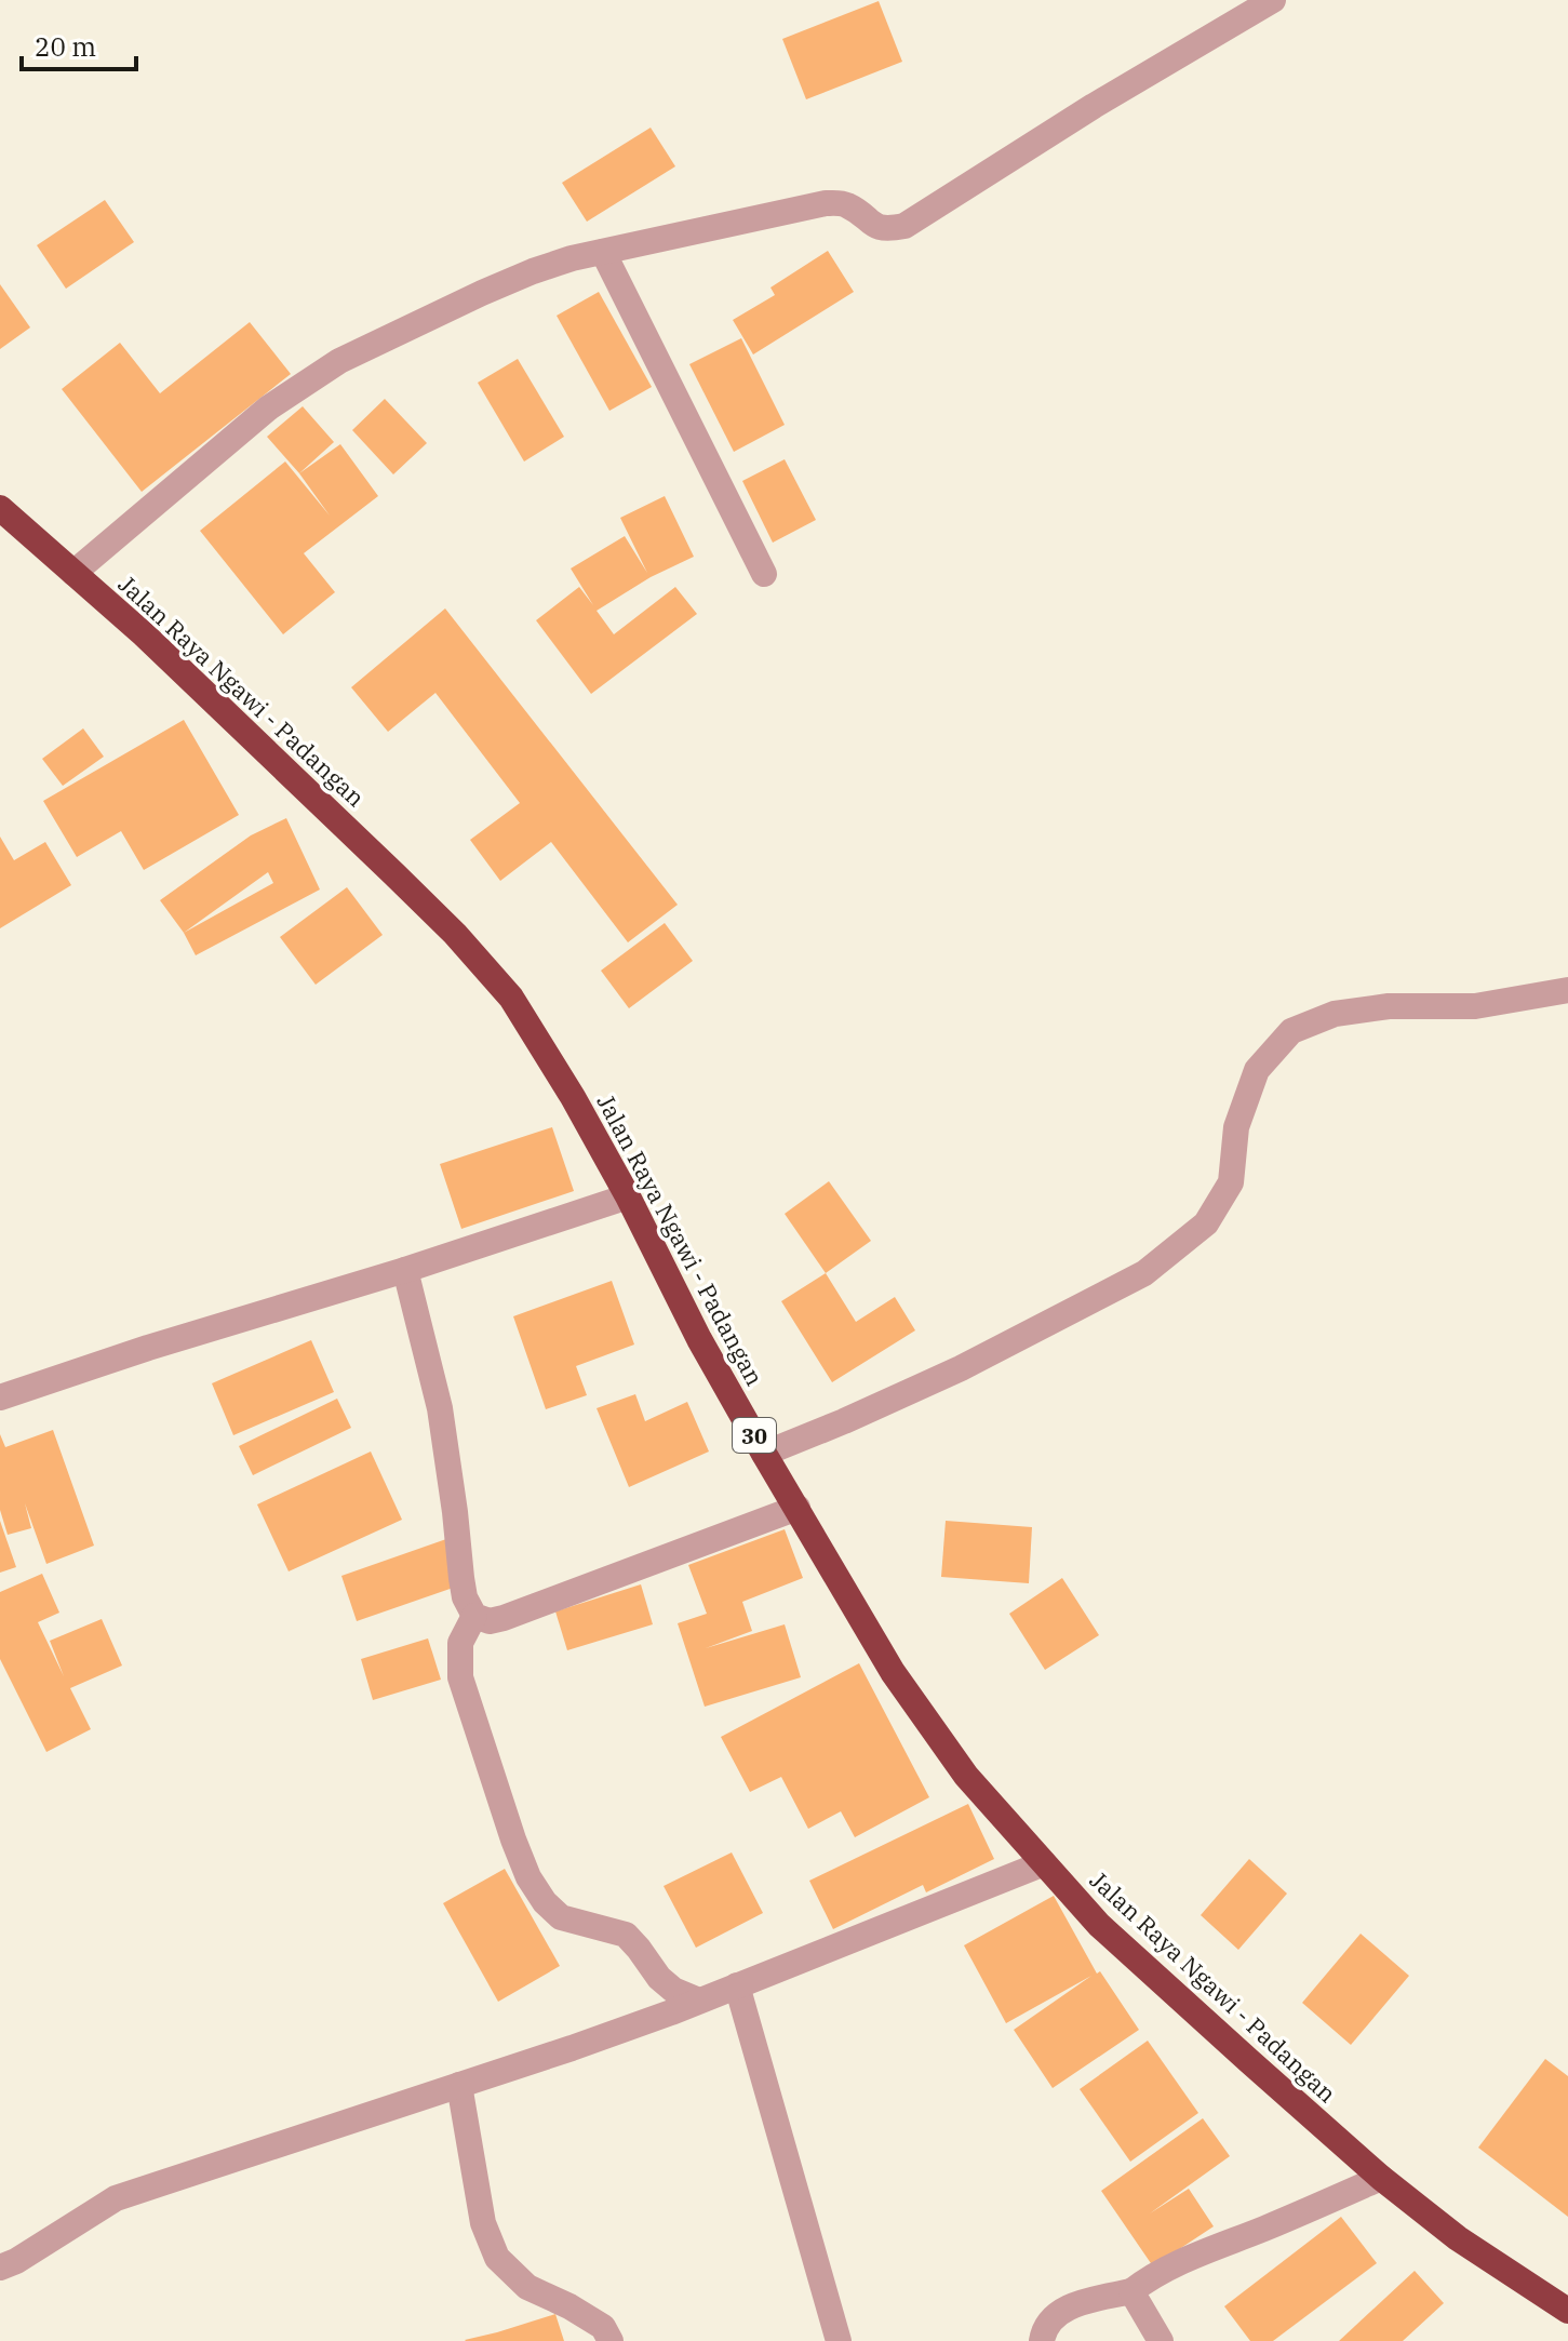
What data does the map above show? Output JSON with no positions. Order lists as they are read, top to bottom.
{
  "streets": {
    "highway": ["Jalan Raya Ngawi - Padangan", "30"]
  },
  "scale_bar": "20 m"
}
